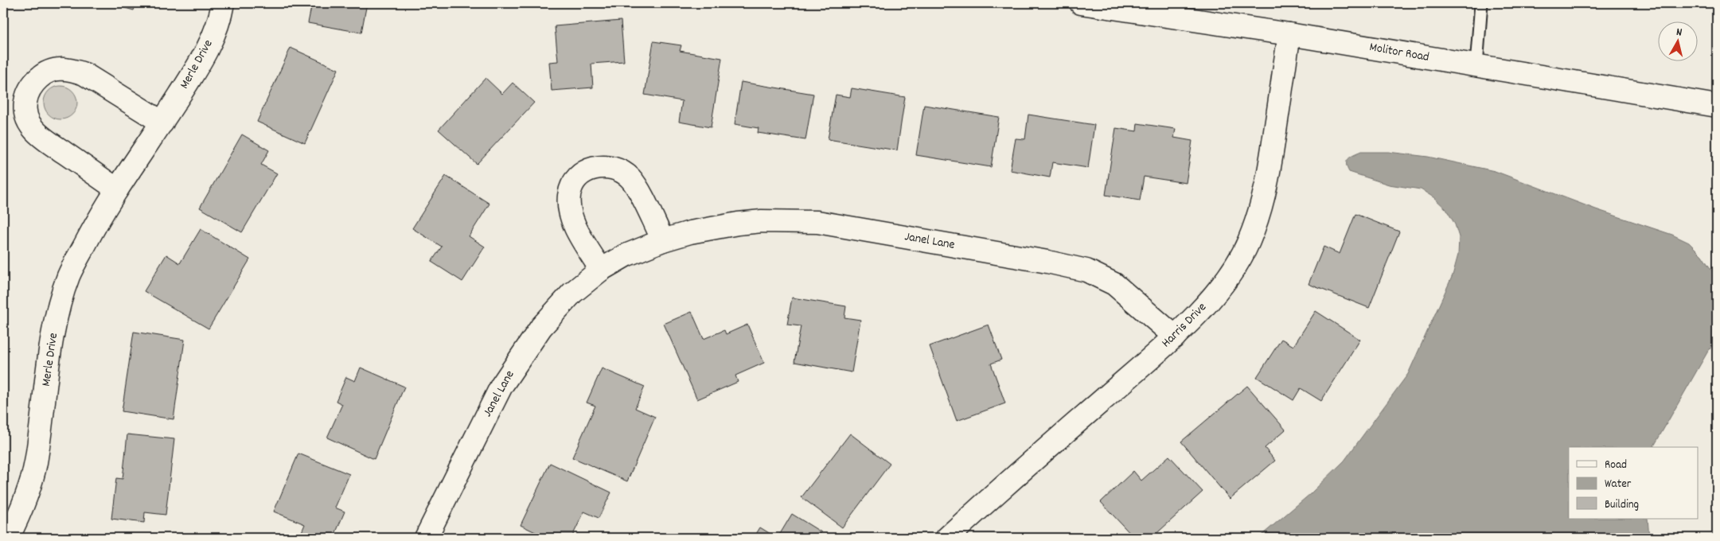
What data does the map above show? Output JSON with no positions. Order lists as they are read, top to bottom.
{
  "streets": {
    "street": [
      "Molitor Road",
      "Merle Drive",
      "Janel Lane",
      "Harris Drive"
    ]
  },
  "crossings": [
    ["Molitor Road", "Harris Drive"],
    ["Janel Lane", "Harris Drive"]
  ],
  "legend": ["Road", "Water", "Building"],
  "north": "top"
}
